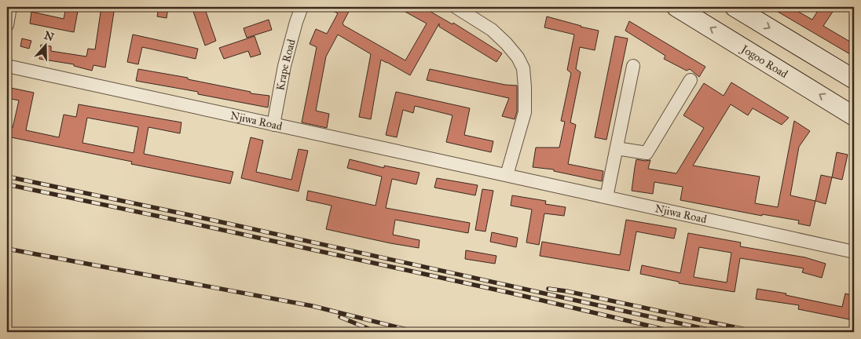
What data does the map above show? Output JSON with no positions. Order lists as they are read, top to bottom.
{
  "streets": {
    "main road": ["Jogoo Road"],
    "street": ["Krape Road", "Njiwa Road"]
  },
  "crossings": [
    ["Krape Road", "Njiwa Road"]
  ],
  "north": "top"
}
